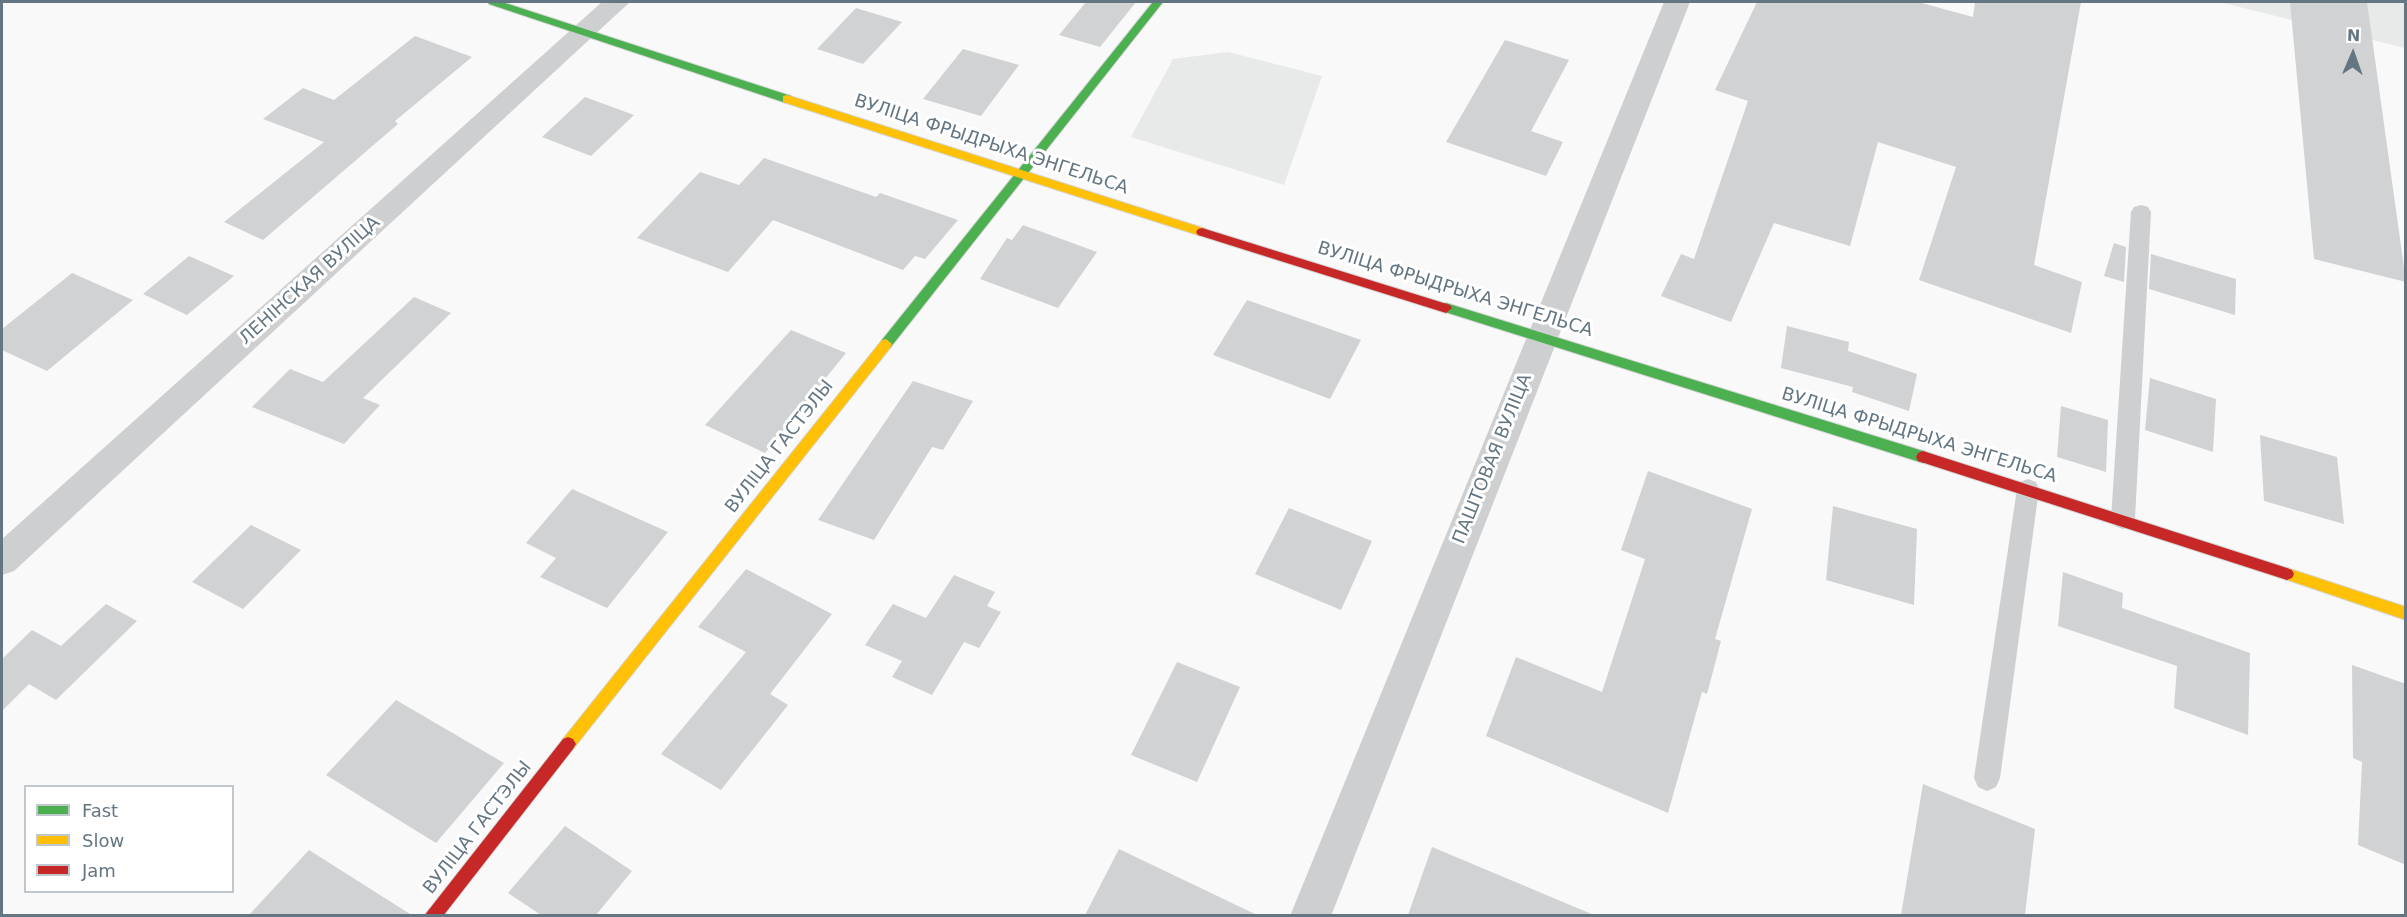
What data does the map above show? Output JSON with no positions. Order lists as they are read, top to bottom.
{
  "streets": {
    "street": [
      "ВУЛІЦА ФРЫДРЫХА ЭНГЕЛЬСА",
      "ЛЕНІНСКАЯ ВУЛІЦА",
      "ВУЛІЦА ГАСТЭЛЫ",
      "ПАШТОВАЯ ВУЛІЦА"
    ]
  },
  "crossings": [
    ["ВУЛІЦА ФРЫДРЫХА ЭНГЕЛЬСА", "ЛЕНІНСКАЯ ВУЛІЦА"],
    ["ВУЛІЦА ФРЫДРЫХА ЭНГЕЛЬСА", "ВУЛІЦА ГАСТЭЛЫ"],
    ["ВУЛІЦА ФРЫДРЫХА ЭНГЕЛЬСА", "ПАШТОВАЯ ВУЛІЦА"]
  ],
  "legend": ["Fast", "Slow", "Jam"],
  "north": "top"
}
